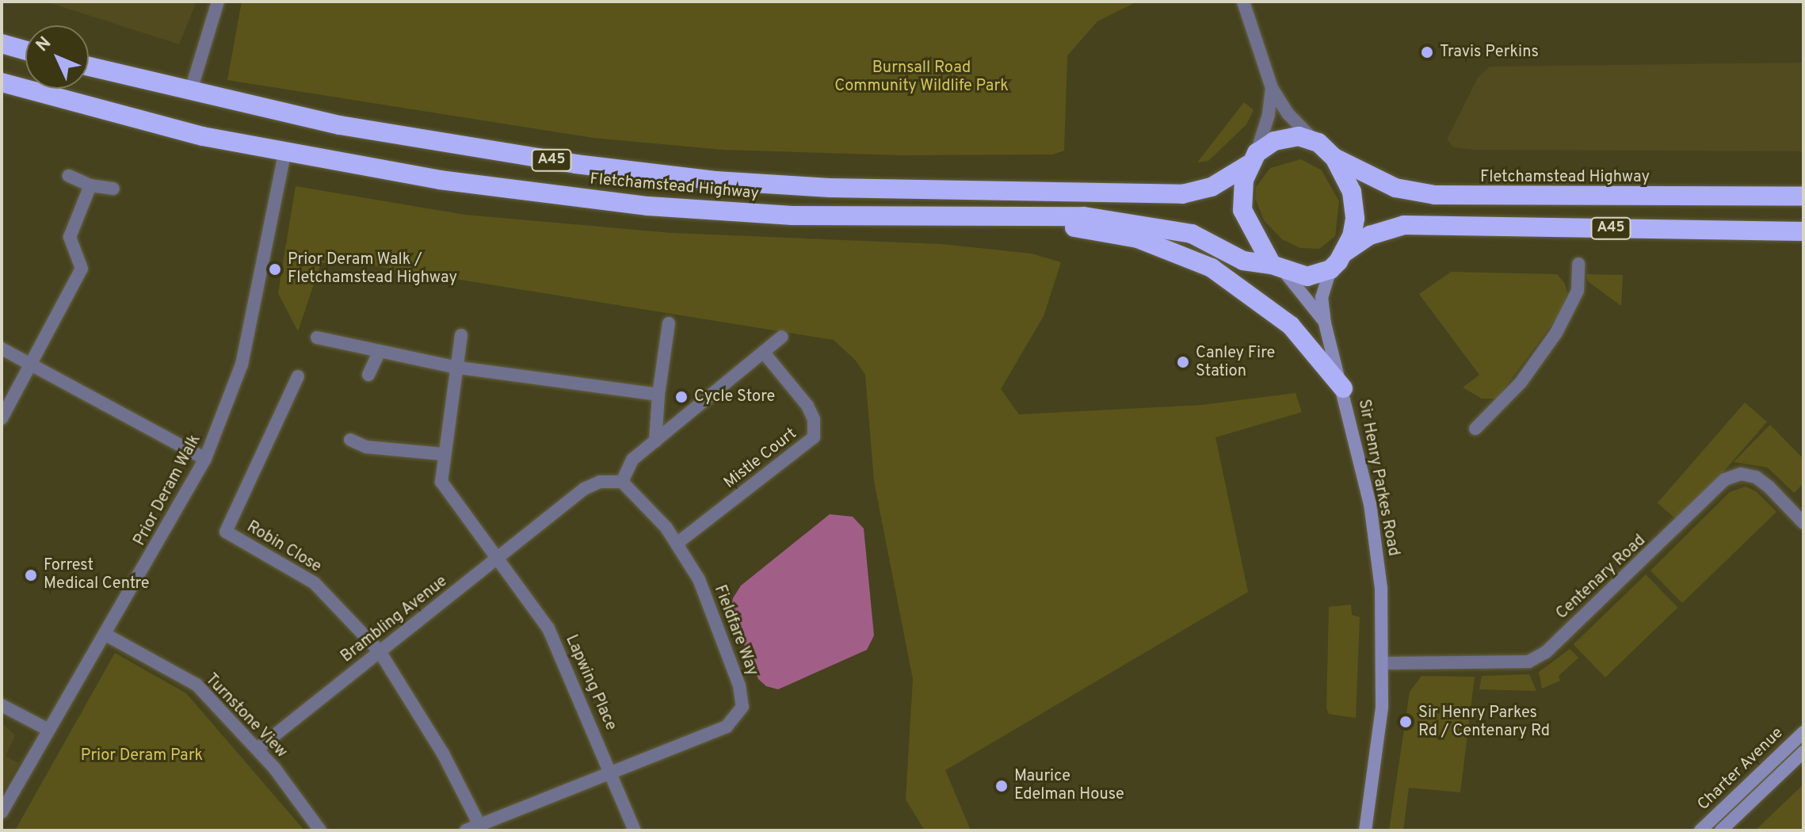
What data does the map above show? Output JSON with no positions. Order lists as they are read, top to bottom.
{
  "streets": {
    "highway": ["A45", "Fletchamstead Highway"],
    "street": [
      "Mistle Court",
      "Sir Henry Parkes Road",
      "Prior Deram Walk",
      "Robin Close",
      "Centenary Road",
      "Brambling Avenue",
      "Fieldfare Way",
      "Lapwing Place",
      "Turnstone View",
      "Charter Avenue"
    ]
  },
  "crossings": [
    ["A45", "Fletchamstead Highway"],
    ["A45", "Sir Henry Parkes Road"],
    ["Fletchamstead Highway", "Sir Henry Parkes Road"],
    ["Fletchamstead Highway", "Prior Deram Walk"],
    ["Mistle Court", "Fieldfare Way"],
    ["Sir Henry Parkes Road", "Centenary Road"],
    ["Prior Deram Walk", "Turnstone View"],
    ["Robin Close", "Brambling Avenue"],
    ["Brambling Avenue", "Fieldfare Way"],
    ["Brambling Avenue", "Lapwing Place"],
    ["Brambling Avenue", "Turnstone View"],
    ["Fieldfare Way", "Lapwing Place"]
  ],
  "parks": ["Burnsall Road Community Wildlife Park", "Prior Deram Park"],
  "places": [
    "Travis Perkins",
    "Prior Deram Walk / Fletchamstead Highway",
    "Canley Fire Station",
    "Cycle Store",
    "Forrest Medical Centre",
    "Sir Henry Parkes Rd / Centenary Rd",
    "Maurice Edelman House"
  ],
  "north": "top left"
}
